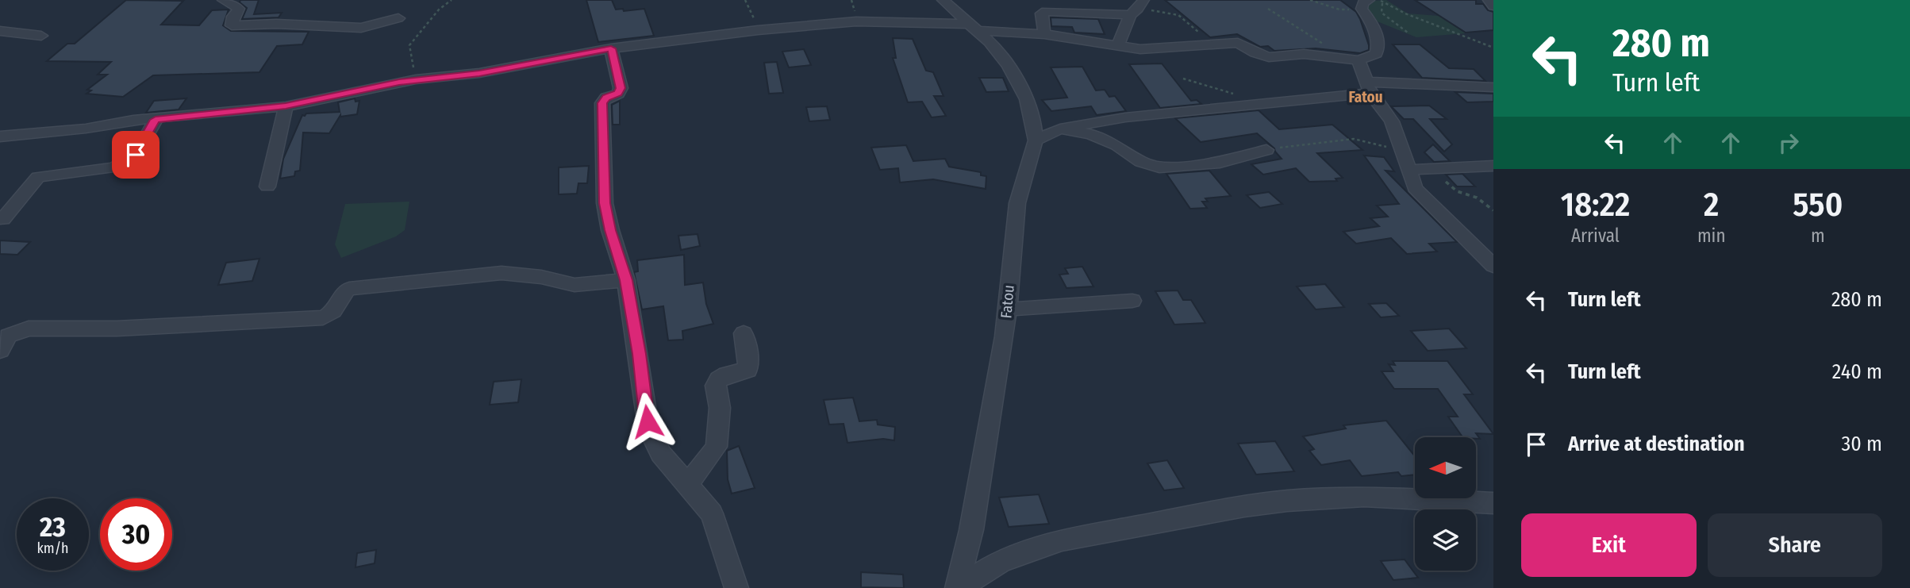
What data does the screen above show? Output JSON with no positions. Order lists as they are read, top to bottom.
{
  "streets": {
    "street": ["Fatou"]
  },
  "districts": ["Fatou"],
  "north": "left",
  "page": {
    "turn": ["280 m", "Turn left"],
    "eta": [
      "18:22",
      "Arrival",
      "2",
      "min",
      "550",
      "m"
    ],
    "list": [
      {
        "name": "Turn left",
        "value": "280 m"
      },
      {
        "name": "Turn left",
        "value": "240 m"
      },
      {
        "name": "Arrive at destination",
        "value": "30 m"
      }
    ],
    "speed": "23 km/h",
    "limit": "30",
    "buttons": ["Exit", "Share"]
  }
}
